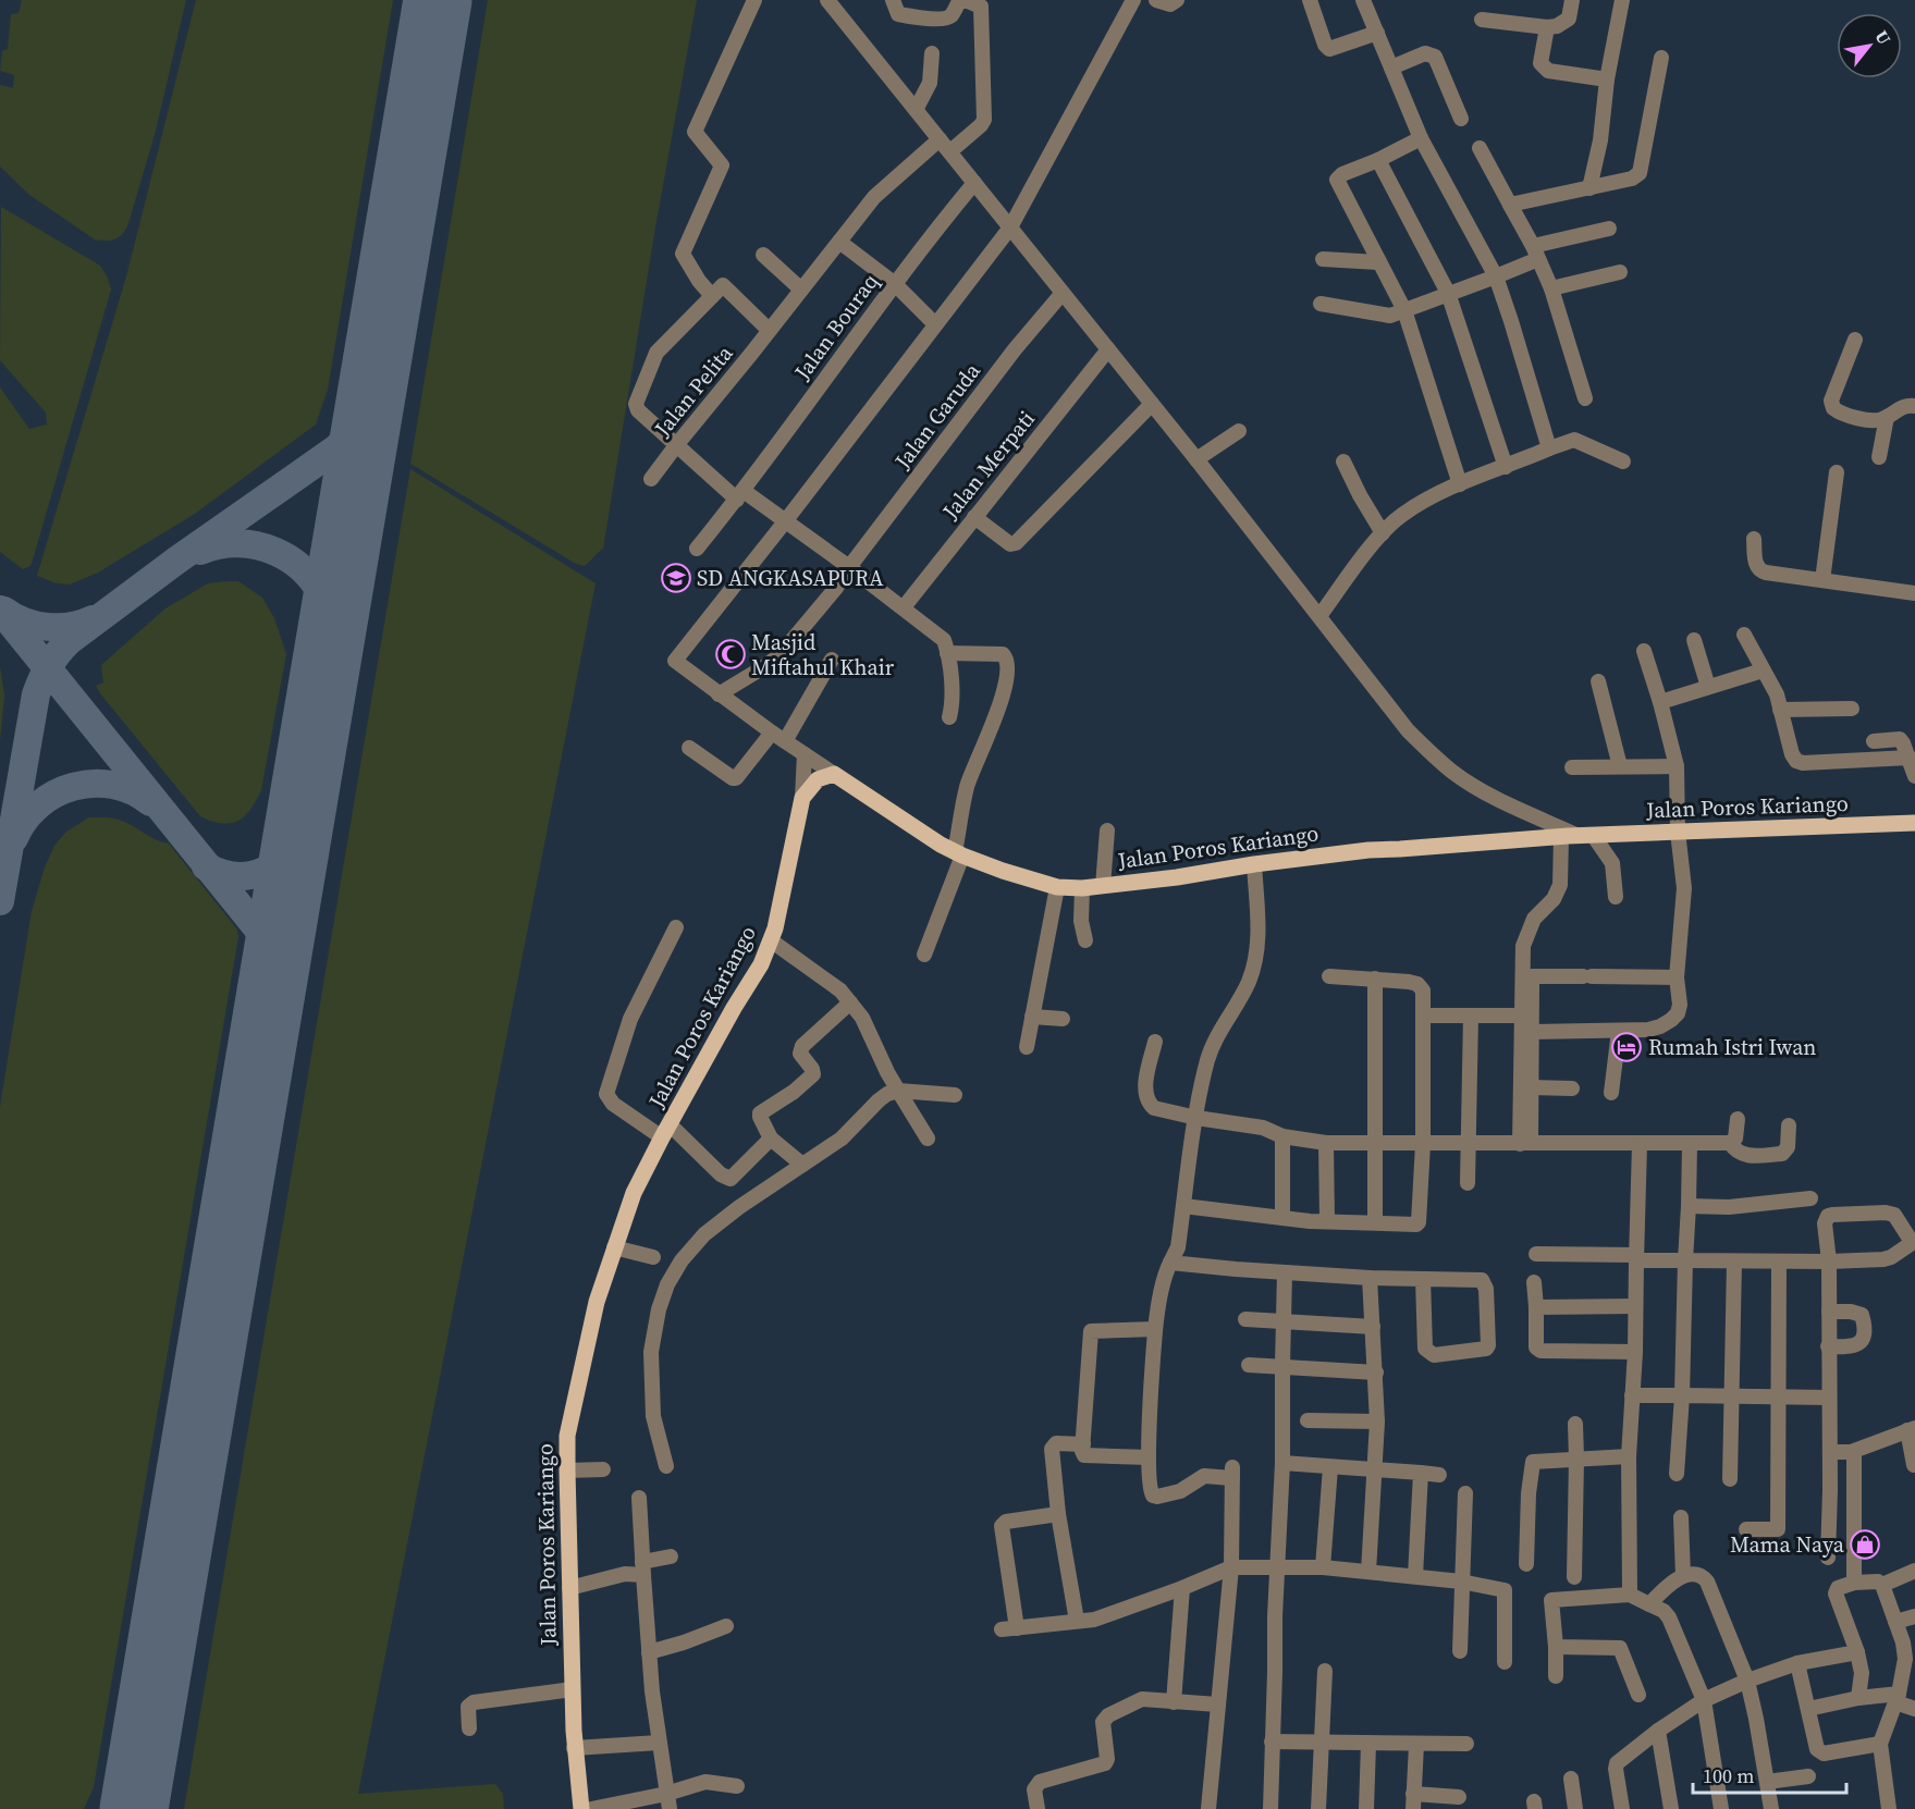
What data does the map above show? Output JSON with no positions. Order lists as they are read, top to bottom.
{
  "streets": {
    "main road": ["Jalan Poros Kariango"],
    "street": [
      "Jalan Bouraq",
      "Jalan Pelita",
      "Jalan Garuda",
      "Jalan Merpati"
    ]
  },
  "places": {
    "school or university": ["SD ANGKASAPURA"],
    "mosque": ["Masjid Miftahul Khair"],
    "hotel": ["Rumah Istri Iwan"],
    "shop": ["Mama Naya"]
  },
  "scale_bar": "100 m",
  "north": "top right"
}
